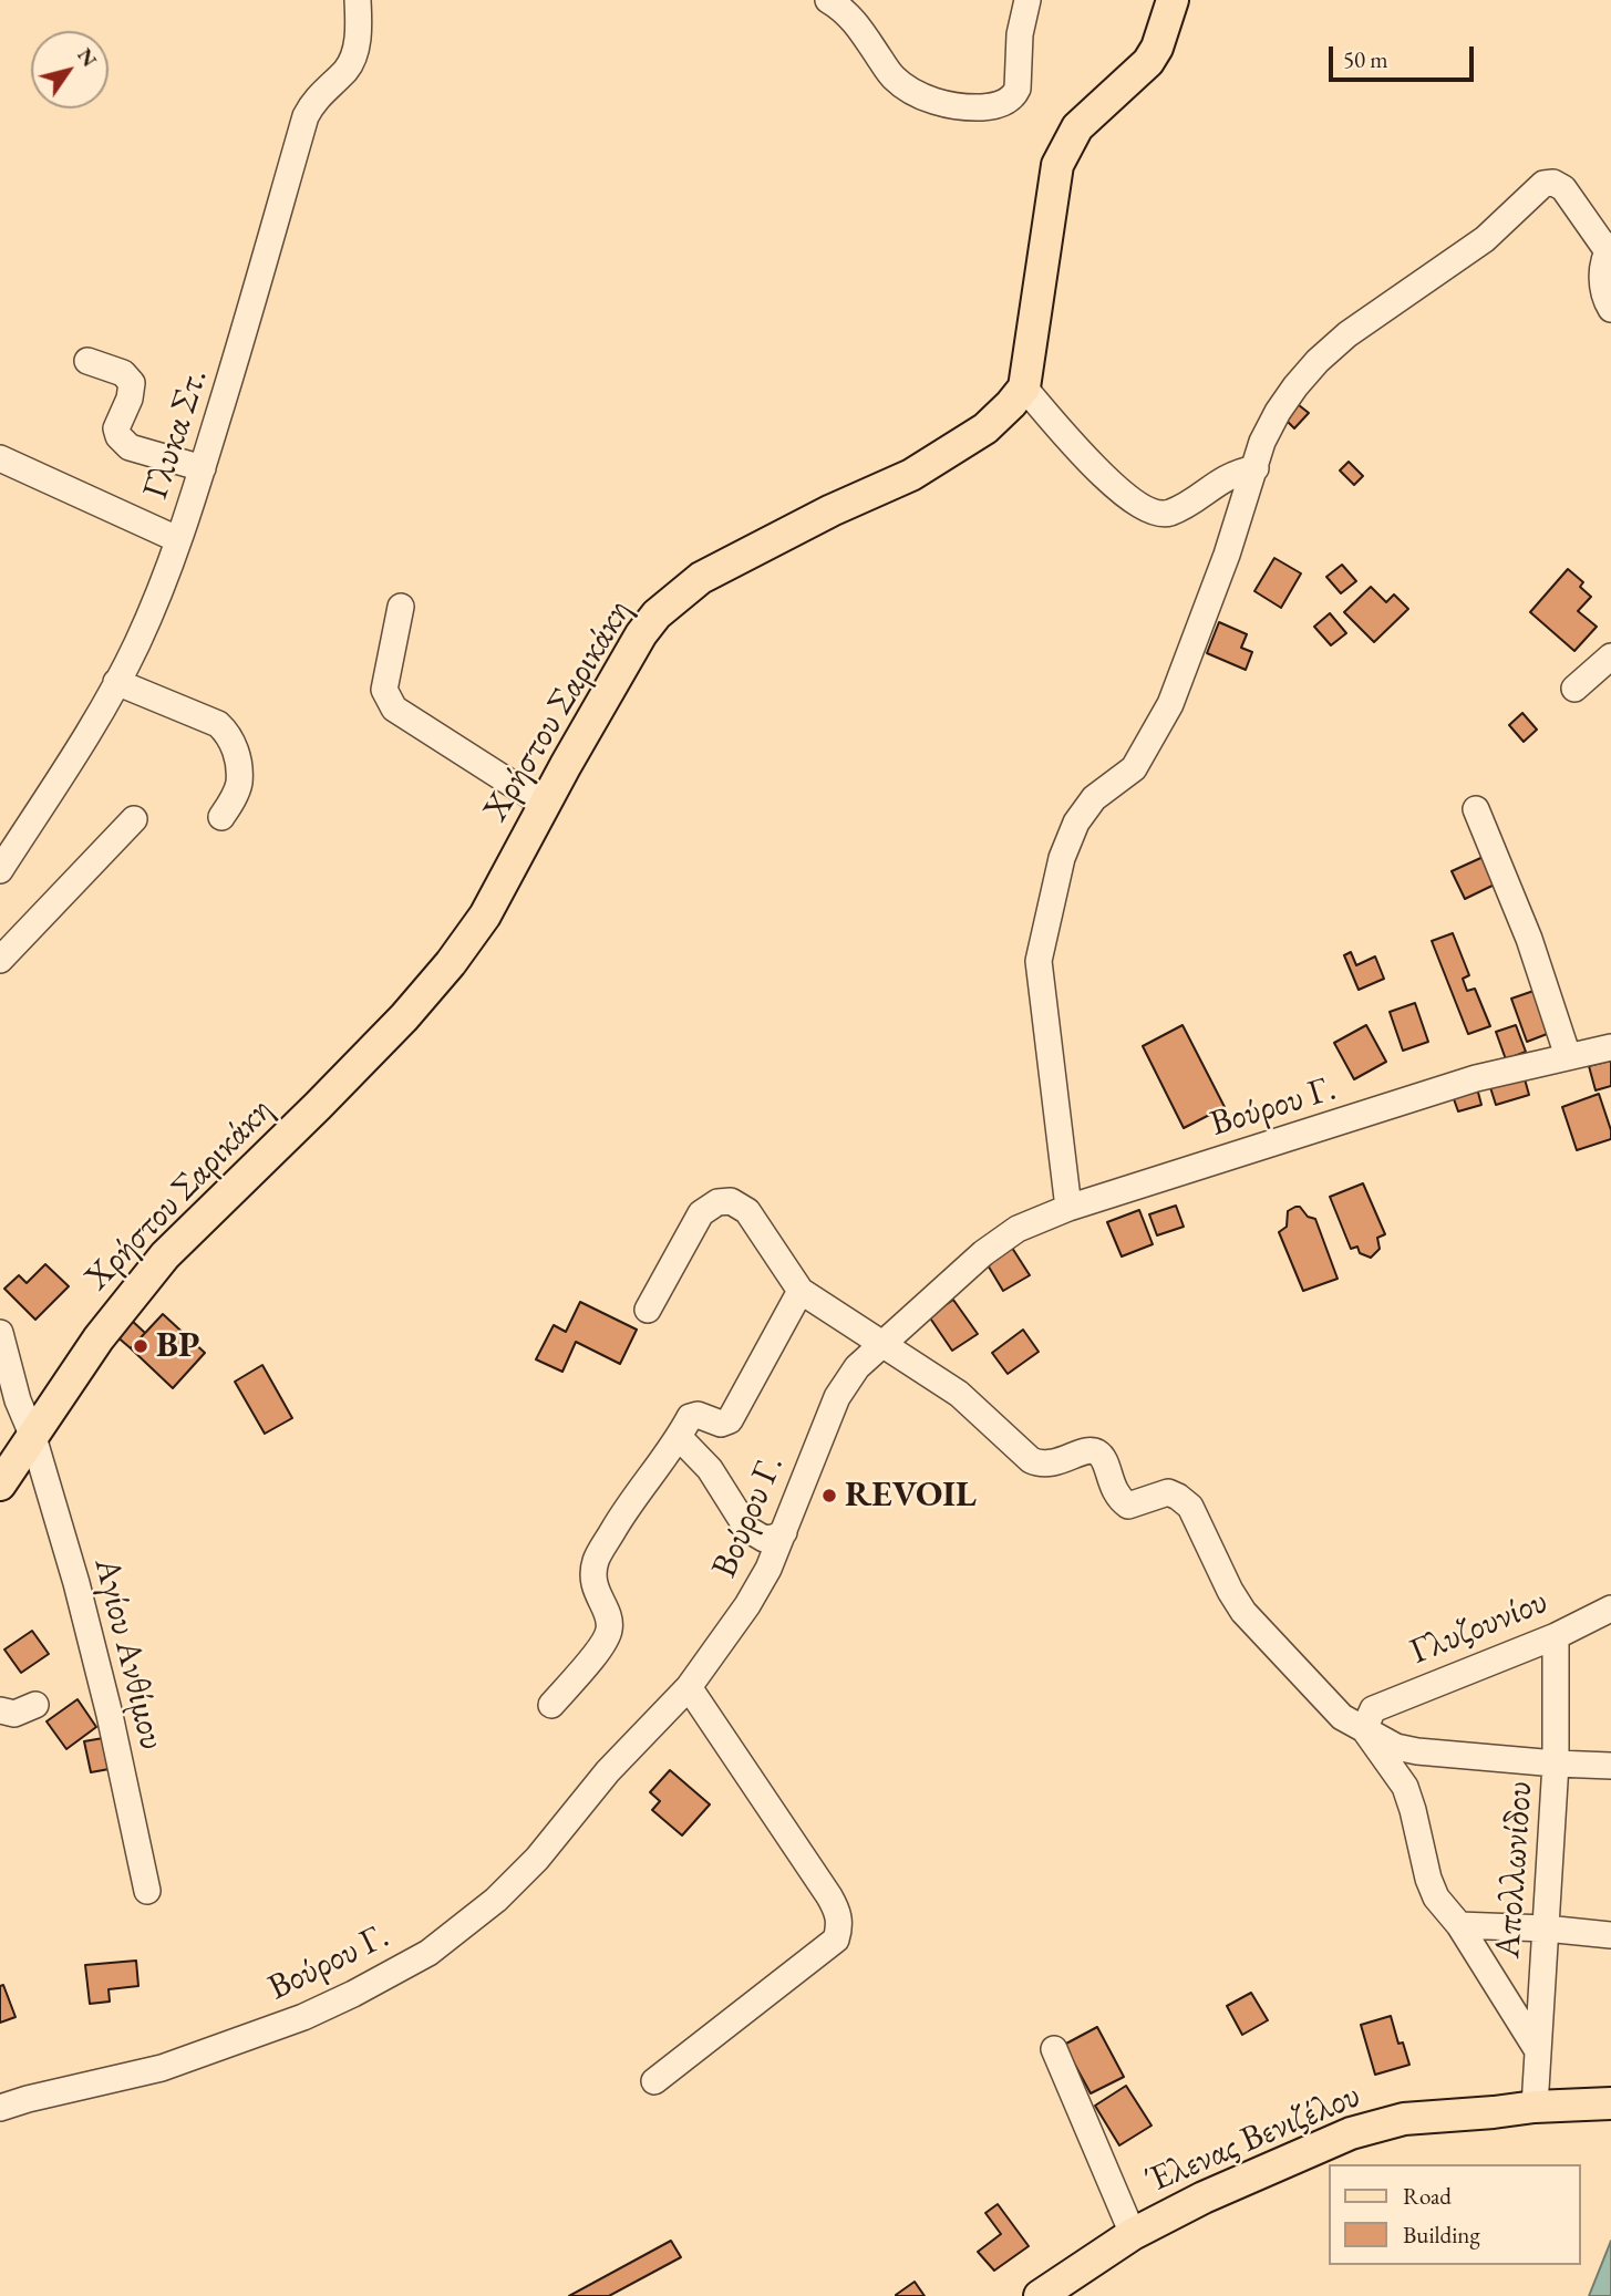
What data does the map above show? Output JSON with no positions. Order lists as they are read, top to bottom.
{
  "streets": {
    "main road": ["Χρήστου Σαρικάκη", "Έλενας Βενιζέλου"],
    "street": [
      "Γλυκα Στ.",
      "Βούρου Γ.",
      "Γλυζουνίου",
      "Αγίου Ανθίμου",
      "Απολλωνίδου"
    ]
  },
  "crossings": [
    ["Χρήστου Σαρικάκη", "Αγίου Ανθίμου"],
    ["Γλυζουνίου", "Απολλωνίδου"],
    ["Απολλωνίδου", "Έλενας Βενιζέλου"]
  ],
  "places": ["BP", "REVOIL"],
  "legend": ["Road", "Building"],
  "scale_bar": "50 m",
  "north": "top right"
}
